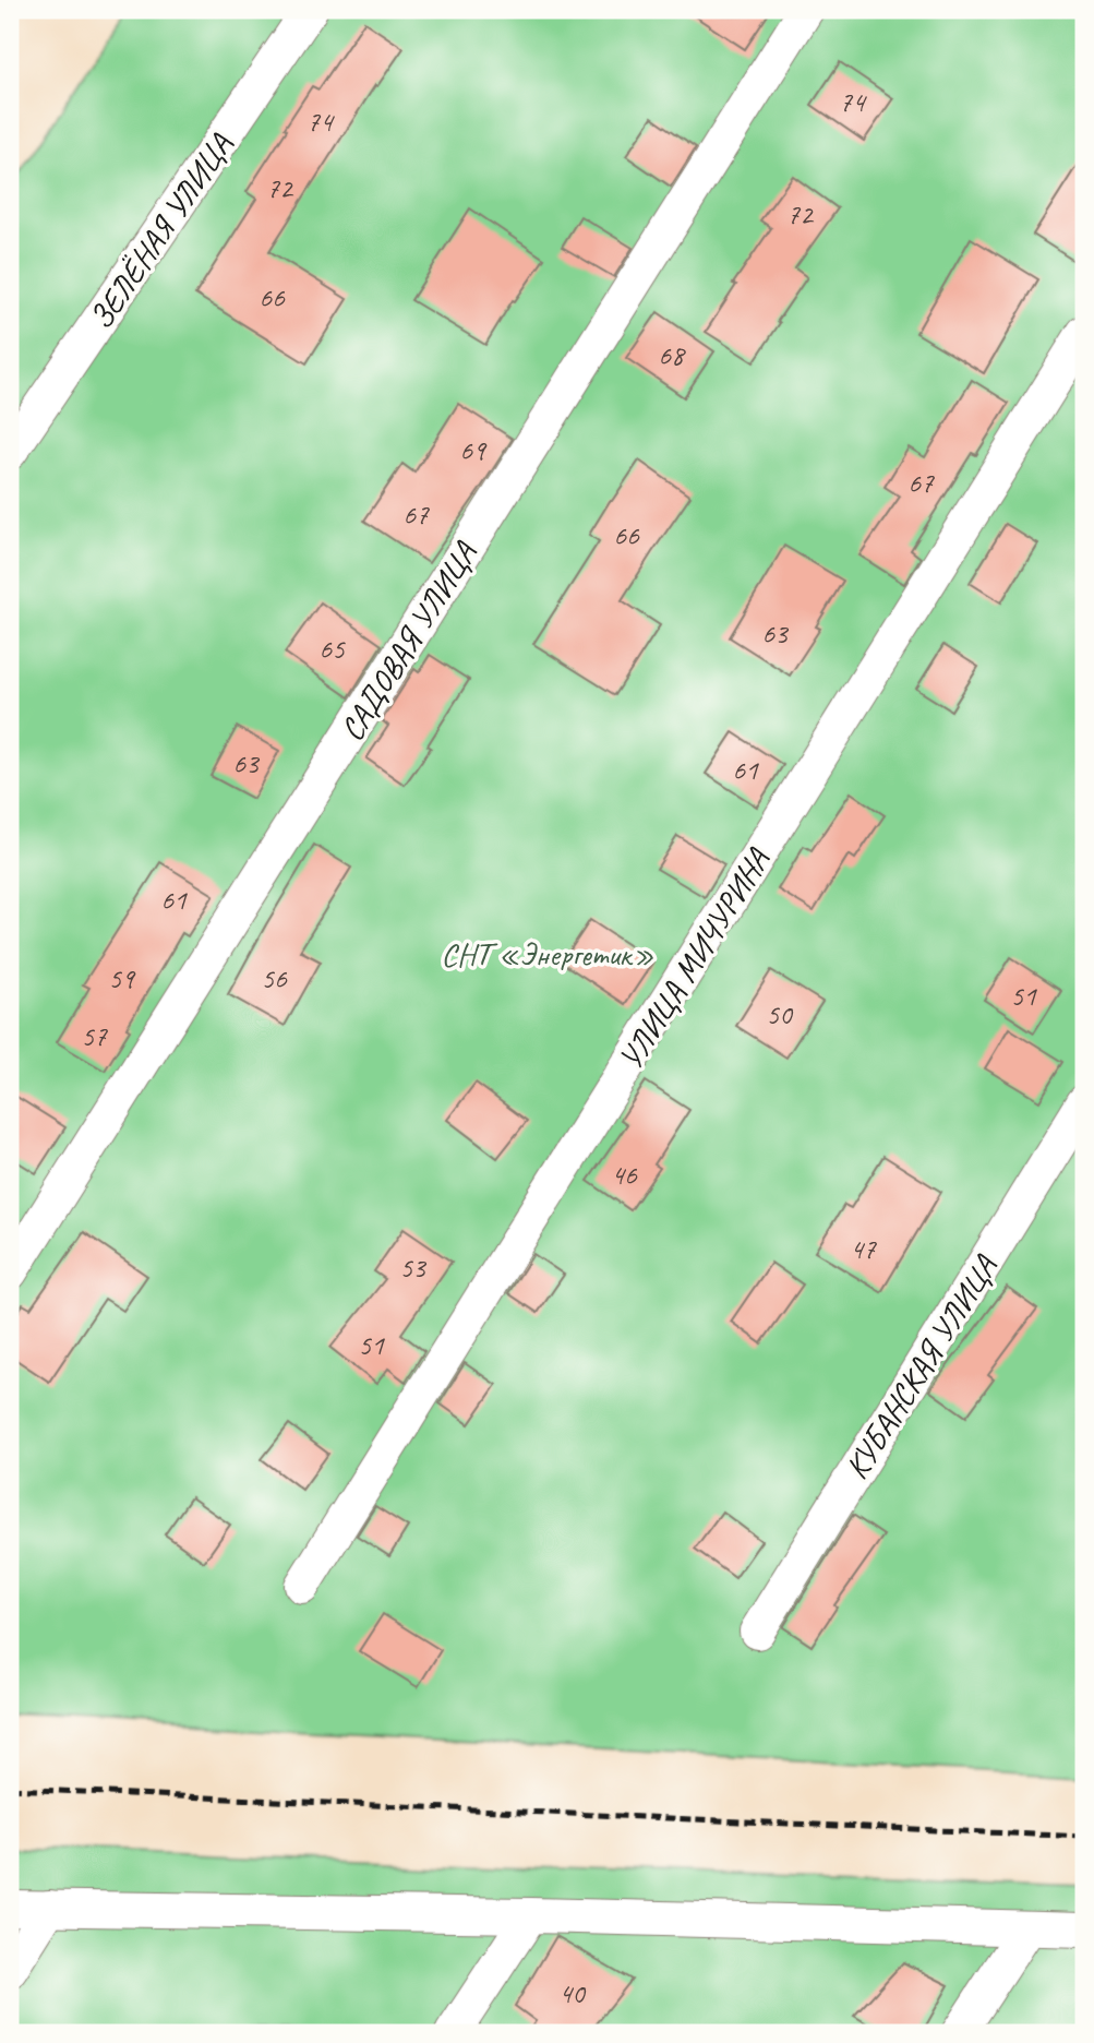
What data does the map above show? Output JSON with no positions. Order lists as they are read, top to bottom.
{
  "streets": {
    "street": [
      "ЗЕЛЁНАЯ УЛИЦА",
      "САДОВАЯ УЛИЦА",
      "УЛИЦА МИЧУРИНА",
      "КУБАНСКАЯ УЛИЦА"
    ]
  },
  "parks": ["СНТ «Энергетик»"],
  "house_numbers": [
    "74",
    "74",
    "72",
    "72",
    "66",
    "68",
    "69",
    "67",
    "67",
    "66",
    "63",
    "65",
    "63",
    "61",
    "61",
    "59",
    "56",
    "51",
    "50",
    "57",
    "46",
    "47",
    "53",
    "51",
    "40"
  ]
}
